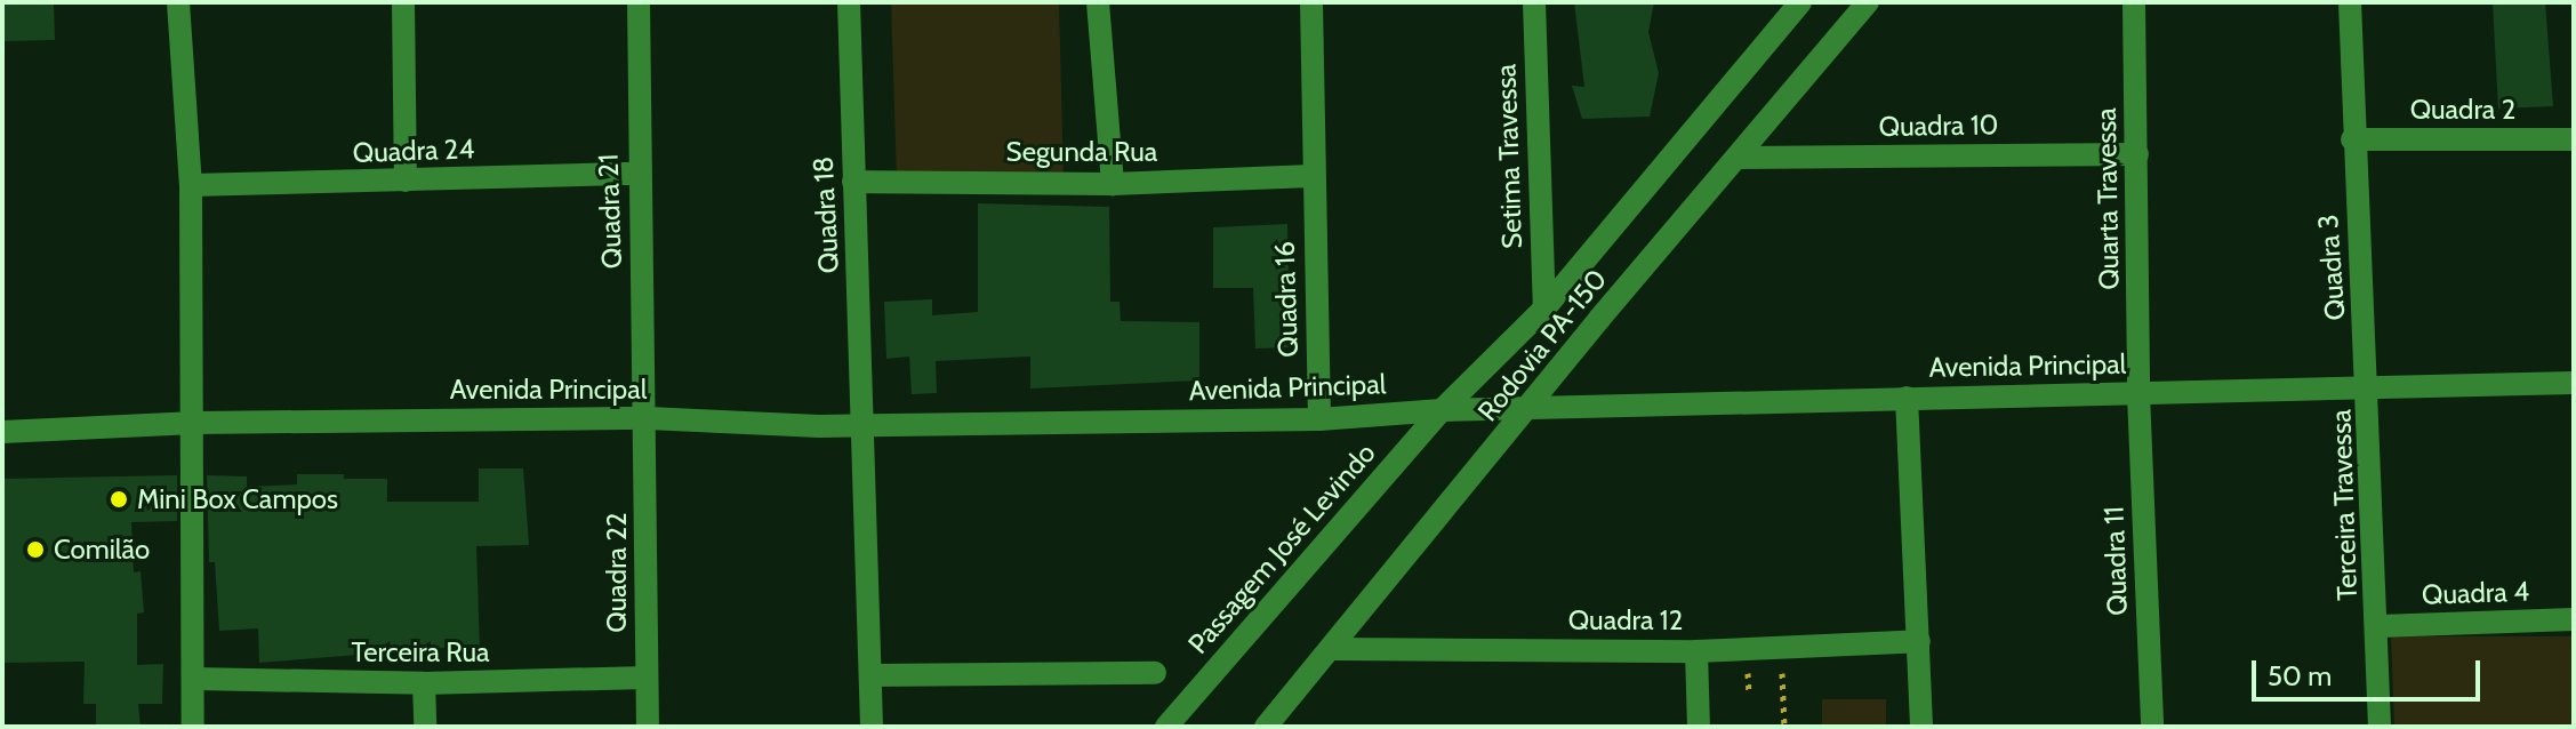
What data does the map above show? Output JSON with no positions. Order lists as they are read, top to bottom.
{
  "streets": {
    "street": [
      "Quadra 2",
      "Quadra 10",
      "Quadra 24",
      "Segunda Rua",
      "Setima Travessa",
      "Quarta Travessa",
      "Quadra 21",
      "Quadra 18",
      "Quadra 3",
      "Quadra 16",
      "Rodovia PA-150",
      "Avenida Principal",
      "Terceira Travessa",
      "Passagem José Levindo",
      "Quadra 11",
      "Quadra 22",
      "Quadra 4",
      "Quadra 12",
      "Terceira Rua"
    ]
  },
  "crossings": [
    ["Quadra 2", "Quadra 3"],
    ["Quadra 10", "Quarta Travessa"],
    ["Quadra 10", "Rodovia PA-150"],
    ["Quadra 24", "Quadra 21"],
    ["Segunda Rua", "Quadra 18"],
    ["Segunda Rua", "Quadra 16"],
    ["Setima Travessa", "Rodovia PA-150"],
    ["Quarta Travessa", "Avenida Principal"],
    ["Quarta Travessa", "Quadra 11"],
    ["Quadra 21", "Avenida Principal"],
    ["Quadra 21", "Quadra 22"],
    ["Quadra 18", "Avenida Principal"],
    ["Quadra 3", "Avenida Principal"],
    ["Quadra 3", "Terceira Travessa"],
    ["Quadra 16", "Avenida Principal"],
    ["Rodovia PA-150", "Avenida Principal"],
    ["Rodovia PA-150", "Passagem José Levindo"],
    ["Rodovia PA-150", "Quadra 12"],
    ["Avenida Principal", "Terceira Travessa"],
    ["Avenida Principal", "Passagem José Levindo"],
    ["Avenida Principal", "Quadra 11"],
    ["Avenida Principal", "Quadra 22"],
    ["Terceira Travessa", "Quadra 4"],
    ["Quadra 22", "Terceira Rua"]
  ],
  "places": ["Mini Box Campos", "Comilão"],
  "scale_bar": "50 m"
}
